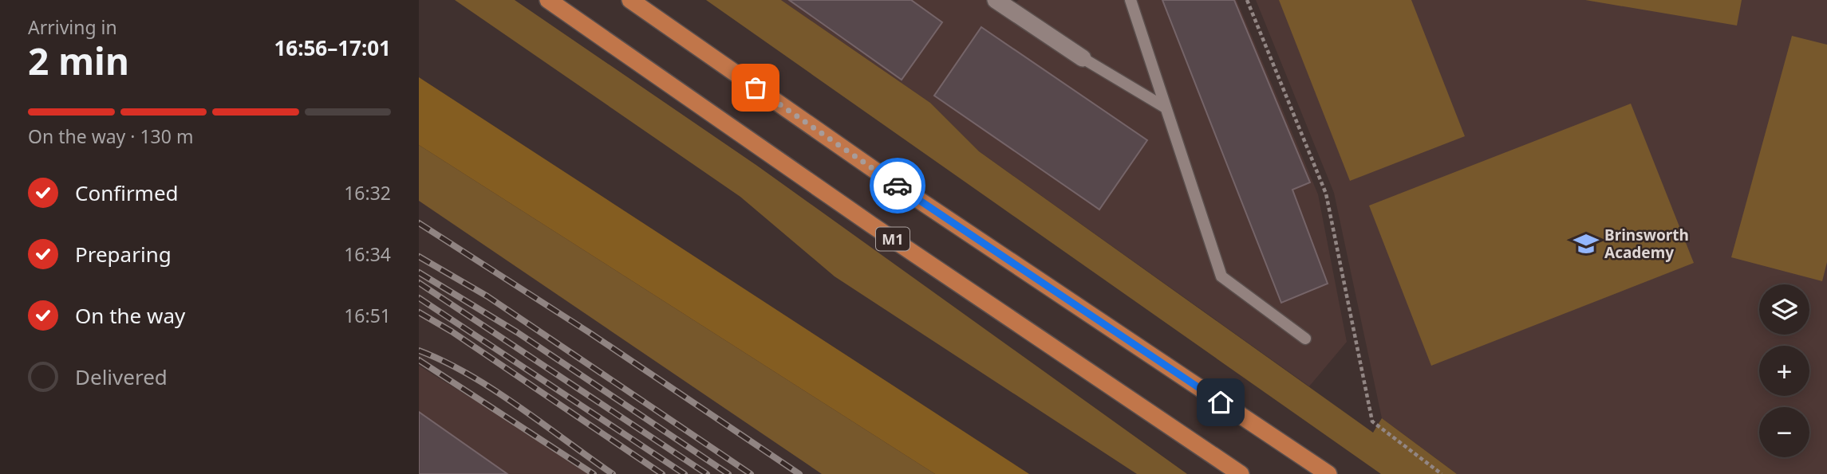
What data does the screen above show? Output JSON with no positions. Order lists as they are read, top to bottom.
{
  "streets": {
    "highway": ["M1"]
  },
  "places": {
    "school or university": ["Brinsworth Academy"]
  },
  "page": {
    "heading": ["2 min", "Arriving in", "16:56–17:01"],
    "bar": "On the way · 130 m",
    "list": [
      ["Confirmed", "16:32"],
      ["Preparing", "16:34"],
      ["On the way", "16:51"],
      "Delivered"
    ],
    "map_buttons": ["+", "−"]
  }
}
